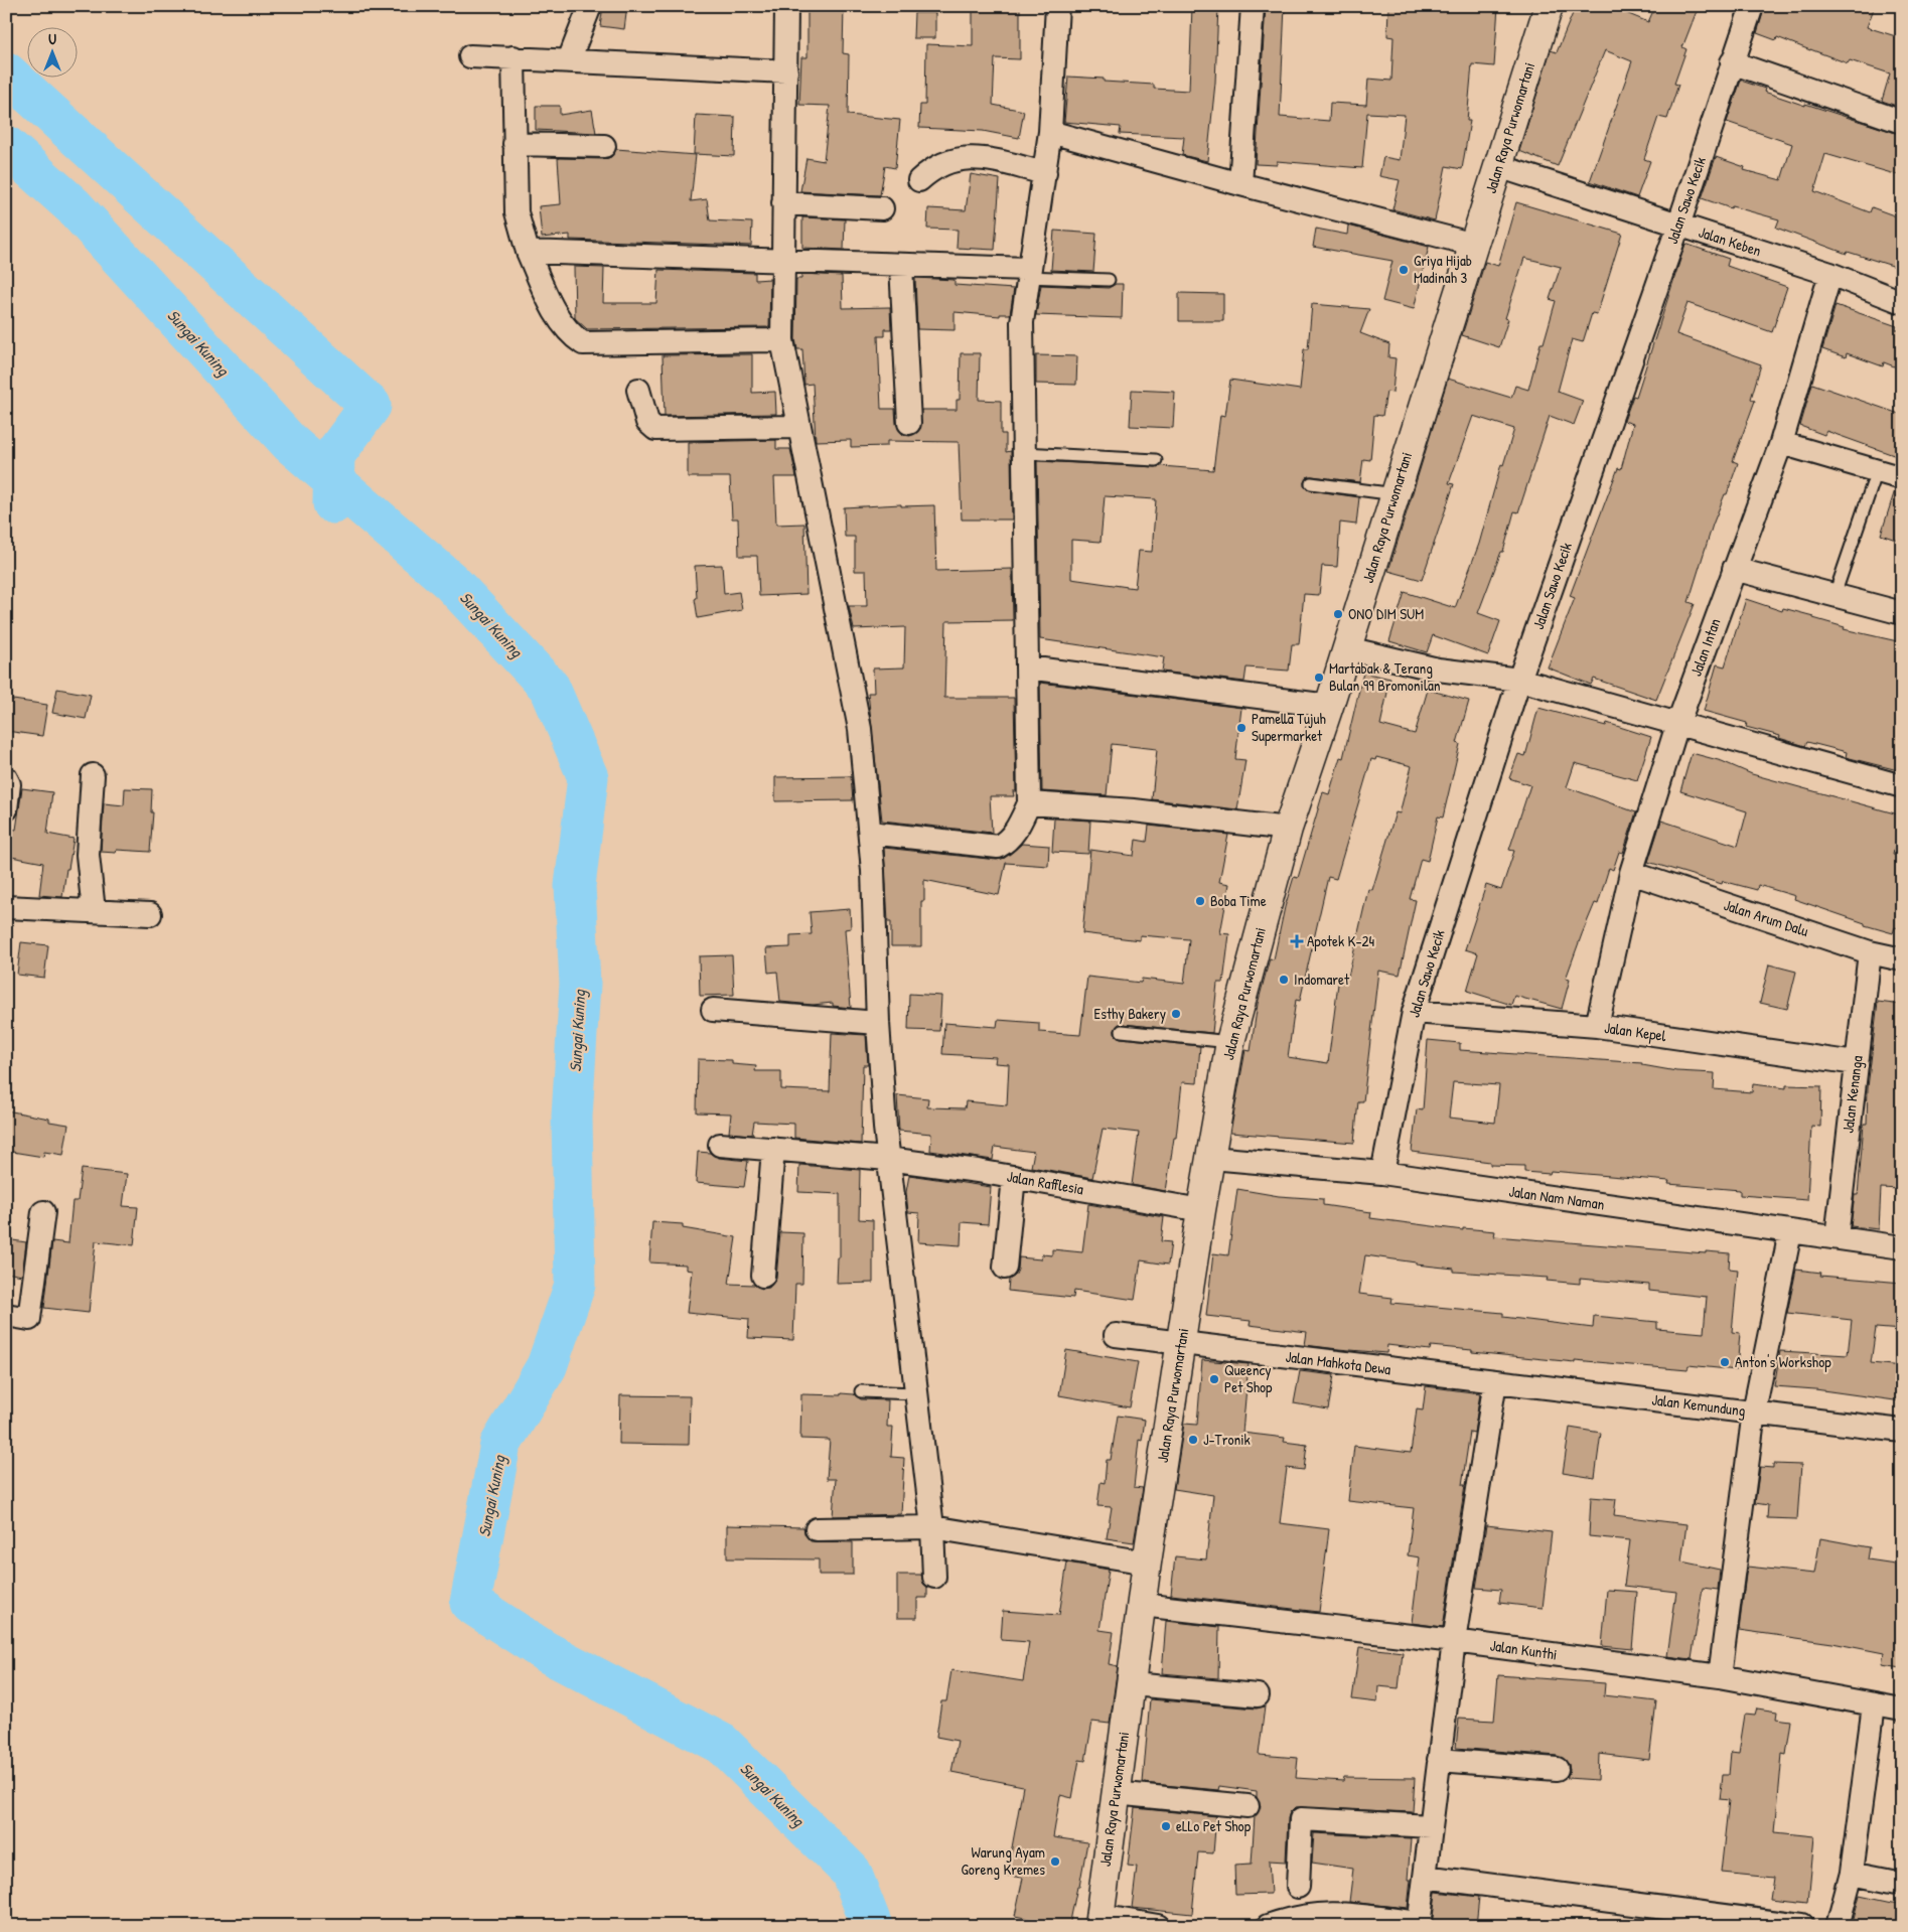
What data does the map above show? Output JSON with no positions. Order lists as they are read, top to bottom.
{
  "streets": {
    "street": [
      "Jalan Raya Purwomartani",
      "Jalan Sawo Kecik",
      "Jalan Keben",
      "Jalan Intan",
      "Jalan Arum Dalu",
      "Jalan Kepel",
      "Jalan Kenanga",
      "Jalan Rafflesia",
      "Jalan Nam Naman",
      "Jalan Mahkota Dewa",
      "Jalan Kemundung",
      "Jalan Kunthi"
    ]
  },
  "crossings": [
    ["Jalan Raya Purwomartani", "Jalan Keben"],
    ["Jalan Raya Purwomartani", "Jalan Rafflesia"],
    ["Jalan Raya Purwomartani", "Jalan Nam Naman"],
    ["Jalan Raya Purwomartani", "Jalan Mahkota Dewa"],
    ["Jalan Raya Purwomartani", "Jalan Kunthi"],
    ["Jalan Sawo Kecik", "Jalan Keben"],
    ["Jalan Sawo Kecik", "Jalan Kepel"],
    ["Jalan Sawo Kecik", "Jalan Nam Naman"],
    ["Jalan Keben", "Jalan Intan"],
    ["Jalan Intan", "Jalan Arum Dalu"],
    ["Jalan Intan", "Jalan Kepel"],
    ["Jalan Arum Dalu", "Jalan Kenanga"],
    ["Jalan Kepel", "Jalan Kenanga"],
    ["Jalan Kenanga", "Jalan Nam Naman"],
    ["Jalan Mahkota Dewa", "Jalan Kemundung"]
  ],
  "water": ["Sungai Kuning"],
  "places": {
    "other": [
      "Griya Hijab Madinah 3",
      "ONO DIM SUM",
      "Martabak & Terang Bulan 99 Bromonilan",
      "Pamella Tujuh Supermarket",
      "Boba Time",
      "Indomaret",
      "Esthy Bakery",
      "Anton's Workshop",
      "Queency Pet Shop",
      "J-Tronik",
      "eLLo Pet Shop",
      "Warung Ayam Goreng Kremes"
    ],
    "health": ["Apotek K-24"]
  },
  "north": "top"
}
